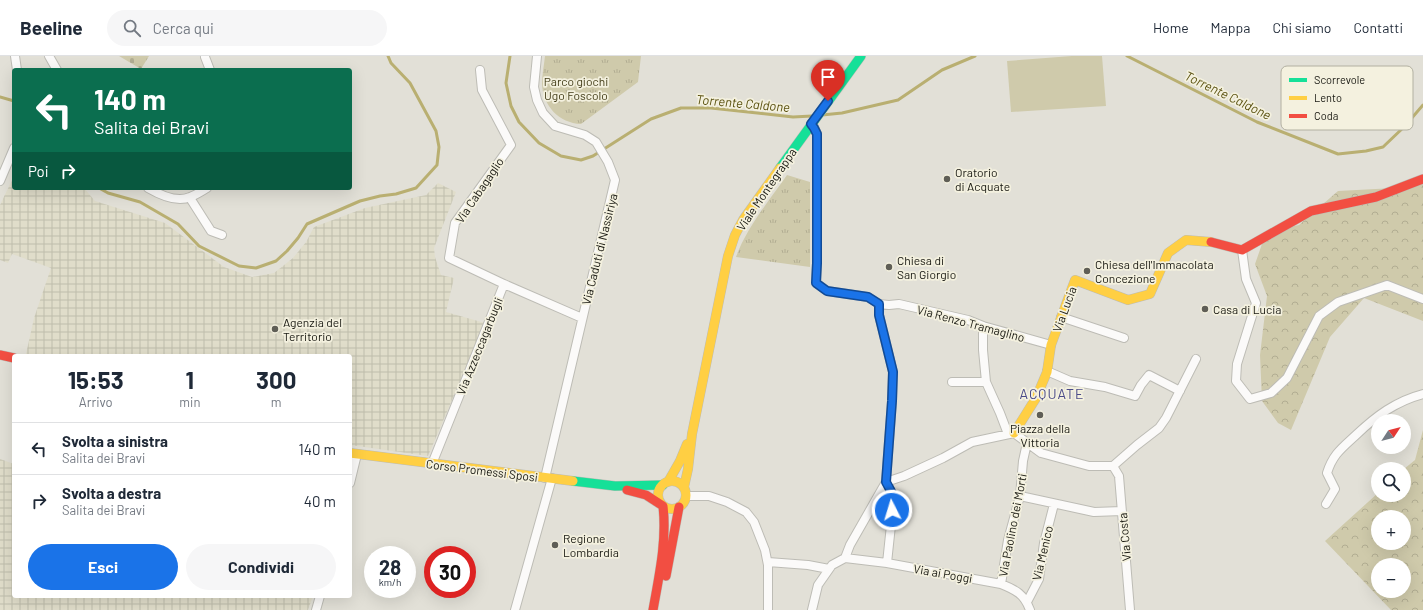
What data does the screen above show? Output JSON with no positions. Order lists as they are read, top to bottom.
{
  "streets": {
    "street": [
      "Viale Montegrappa",
      "Via Cabagaglio",
      "Via Caduti di Nassiriya",
      "Via Lucia",
      "Via Renzo Tramaglino",
      "Via Azzeccagarbugli",
      "Corso Promessi Sposi",
      "Via Paolino dei Morti",
      "Via Costa",
      "Via Menico",
      "Via ai Poggi"
    ]
  },
  "crossings": [
    ["Viale Montegrappa", "Via Renzo Tramaglino"],
    ["Viale Montegrappa", "Corso Promessi Sposi"],
    ["Via Cabagaglio", "Via Azzeccagarbugli"],
    ["Via Caduti di Nassiriya", "Via Azzeccagarbugli"],
    ["Via Caduti di Nassiriya", "Corso Promessi Sposi"],
    ["Via Lucia", "Via Renzo Tramaglino"],
    ["Via Azzeccagarbugli", "Corso Promessi Sposi"],
    ["Via Paolino dei Morti", "Via ai Poggi"],
    ["Via Menico", "Via ai Poggi"]
  ],
  "districts": ["ACQUATE"],
  "water": ["Torrente Caldone"],
  "parks": ["Parco giochi Ugo Foscolo"],
  "places": [
    "Oratorio di Acquate",
    "Chiesa di San Giorgio",
    "Chiesa dell'Immacolata Concezione",
    "Casa di Lucia",
    "Agenzia del Territorio",
    "Piazza della Vittoria",
    "Regione Lombardia"
  ],
  "legend": ["Scorrevole", "Lento", "Coda"],
  "north": "top right",
  "page": {
    "header": "Beeline",
    "search": "Cerca qui",
    "nav": [
      "Home",
      "Mappa",
      "Chi siamo",
      "Contatti"
    ],
    "turn": ["140 m", "Salita dei Bravi"],
    "then": "Poi",
    "eta": [
      "15:53",
      "Arrivo",
      "1",
      "min",
      "300",
      "m"
    ],
    "map_buttons": ["+", "−"],
    "list": [
      {
        "name": "Svolta a sinistra",
        "note": "Salita dei Bravi",
        "value": "140 m"
      },
      {
        "name": "Svolta a destra",
        "note": "Salita dei Bravi",
        "value": "40 m"
      }
    ],
    "buttons": ["Esci", "Condividi"],
    "speed": "28 km/h",
    "limit": "30"
  }
}
